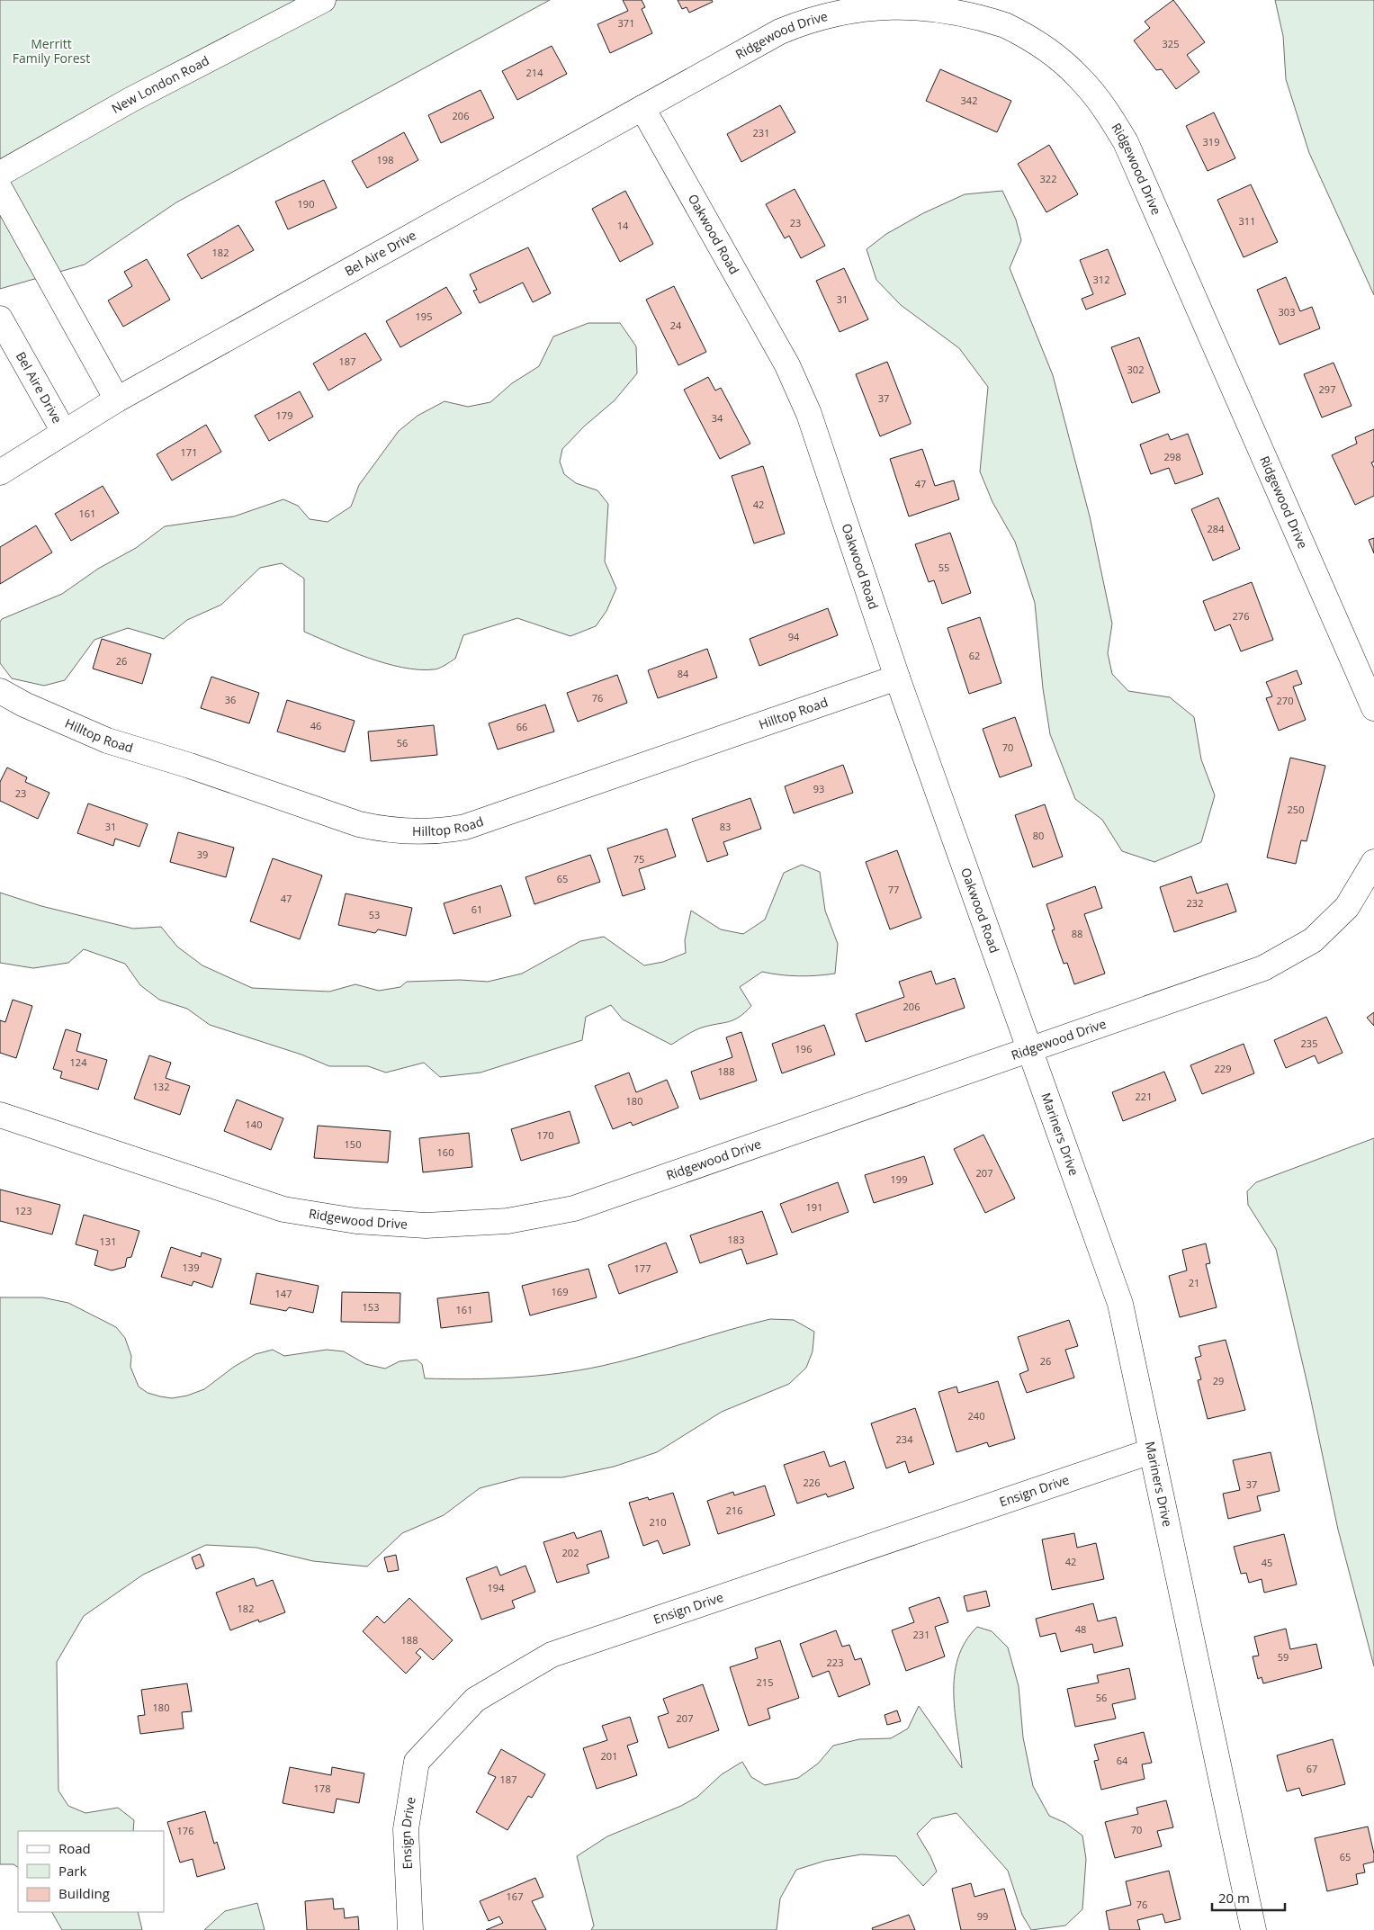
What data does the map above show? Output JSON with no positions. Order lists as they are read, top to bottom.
{
  "streets": {
    "street": [
      "Ridgewood Drive",
      "New London Road",
      "Oakwood Road",
      "Bel Aire Drive",
      "Hilltop Road",
      "Mariners Drive",
      "Ensign Drive"
    ]
  },
  "crossings": [
    ["Ridgewood Drive", "Oakwood Road"],
    ["Ridgewood Drive", "Bel Aire Drive"],
    ["Ridgewood Drive", "Mariners Drive"],
    ["Oakwood Road", "Bel Aire Drive"],
    ["Oakwood Road", "Hilltop Road"],
    ["Oakwood Road", "Mariners Drive"],
    ["Mariners Drive", "Ensign Drive"]
  ],
  "parks": ["Merritt Family Forest"],
  "house_numbers": [
    "371",
    "325",
    "214",
    "342",
    "206",
    "231",
    "319",
    "198",
    "322",
    "190",
    "311",
    "23",
    "14",
    "182",
    "312",
    "31",
    "303",
    "195",
    "24",
    "187",
    "302",
    "297",
    "37",
    "179",
    "34",
    "171",
    "298",
    "47",
    "42",
    "161",
    "284",
    "55",
    "276",
    "94",
    "62",
    "26",
    "84",
    "76",
    "36",
    "270",
    "46",
    "66",
    "56",
    "70",
    "93",
    "23",
    "250",
    "31",
    "83",
    "80",
    "39",
    "75",
    "65",
    "77",
    "47",
    "232",
    "61",
    "53",
    "88",
    "206",
    "235",
    "196",
    "124",
    "229",
    "188",
    "132",
    "221",
    "180",
    "140",
    "170",
    "150",
    "160",
    "207",
    "199",
    "191",
    "123",
    "183",
    "131",
    "139",
    "177",
    "21",
    "169",
    "147",
    "153",
    "161",
    "26",
    "29",
    "240",
    "234",
    "226",
    "37",
    "216",
    "210",
    "202",
    "42",
    "45",
    "194",
    "182",
    "48",
    "231",
    "188",
    "59",
    "223",
    "215",
    "56",
    "180",
    "207",
    "201",
    "64",
    "67",
    "187",
    "178",
    "70",
    "176",
    "65",
    "167",
    "76",
    "99"
  ],
  "legend": ["Road", "Park", "Building"],
  "scale_bar": "20 m"
}
